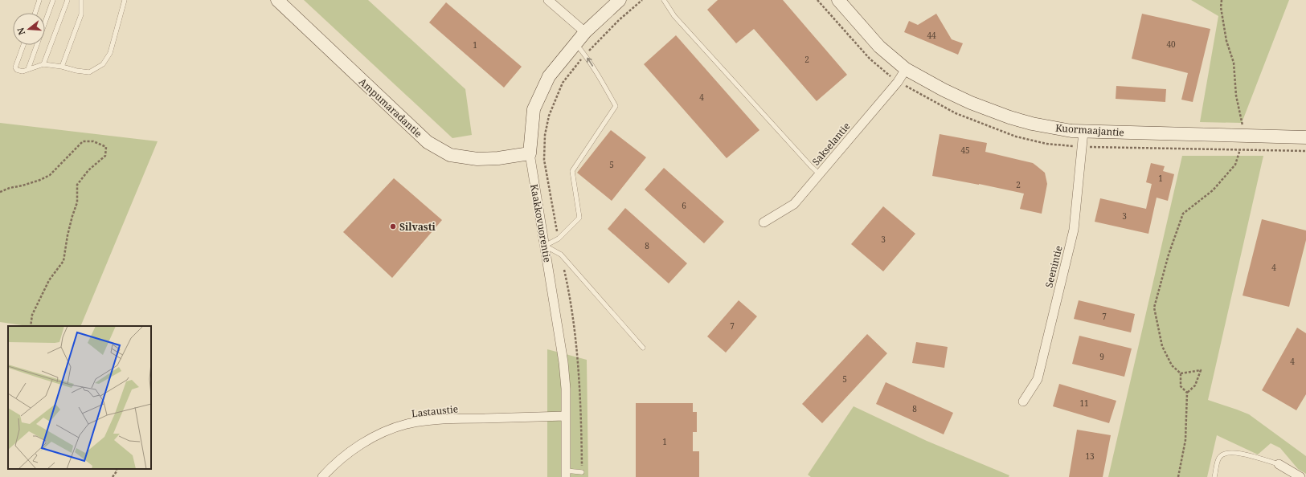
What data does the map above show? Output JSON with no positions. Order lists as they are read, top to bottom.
{
  "streets": {
    "street": [
      "Ampumaradantie",
      "Kuormaajantie",
      "Sakselantie",
      "Kaakkovuorentie",
      "Seenintie",
      "Lastaustie"
    ]
  },
  "crossings": [
    ["Ampumaradantie", "Kaakkovuorentie"],
    ["Kuormaajantie", "Sakselantie"],
    ["Kuormaajantie", "Seenintie"],
    ["Kaakkovuorentie", "Lastaustie"]
  ],
  "places": ["Silvasti"],
  "house_numbers": [
    "44",
    "40",
    "1",
    "2",
    "4",
    "45",
    "5",
    "1",
    "2",
    "6",
    "3",
    "3",
    "8",
    "4",
    "7",
    "7",
    "9",
    "4",
    "5",
    "11",
    "8",
    "1",
    "13"
  ],
  "north": "left"
}
